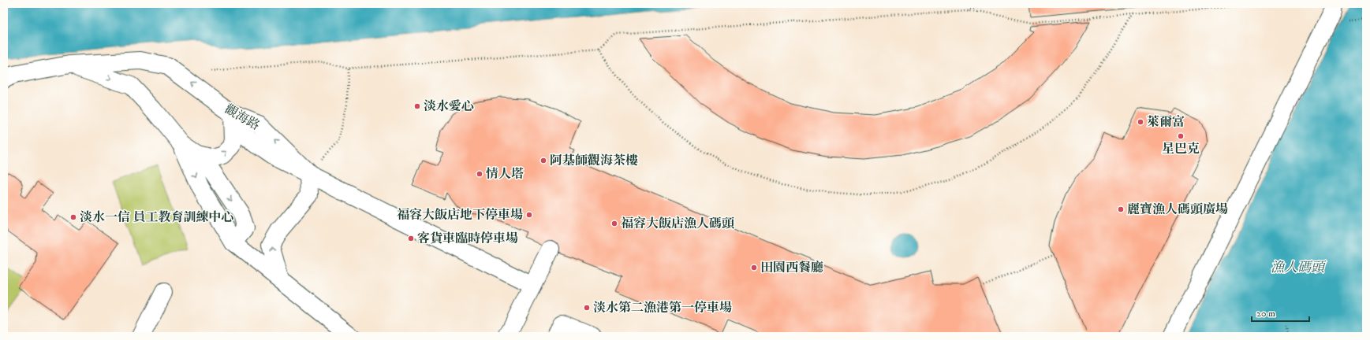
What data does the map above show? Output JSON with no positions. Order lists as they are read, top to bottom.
{
  "streets": {
    "street": ["觀海路"]
  },
  "water": ["漁人碼頭"],
  "places": [
    "淡水愛心",
    "萊爾富",
    "星巴克",
    "阿基師觀海茶樓",
    "情人塔",
    "麗寶漁人碼頭廣場",
    "福容大飯店地下停車場",
    "淡水一信 員工教育訓練中心",
    "福容大飯店漁人碼頭",
    "客貨車臨時停車場",
    "田園西餐廳",
    "淡水第二漁港第一停車場"
  ],
  "scale_bar": "20 m"
}
